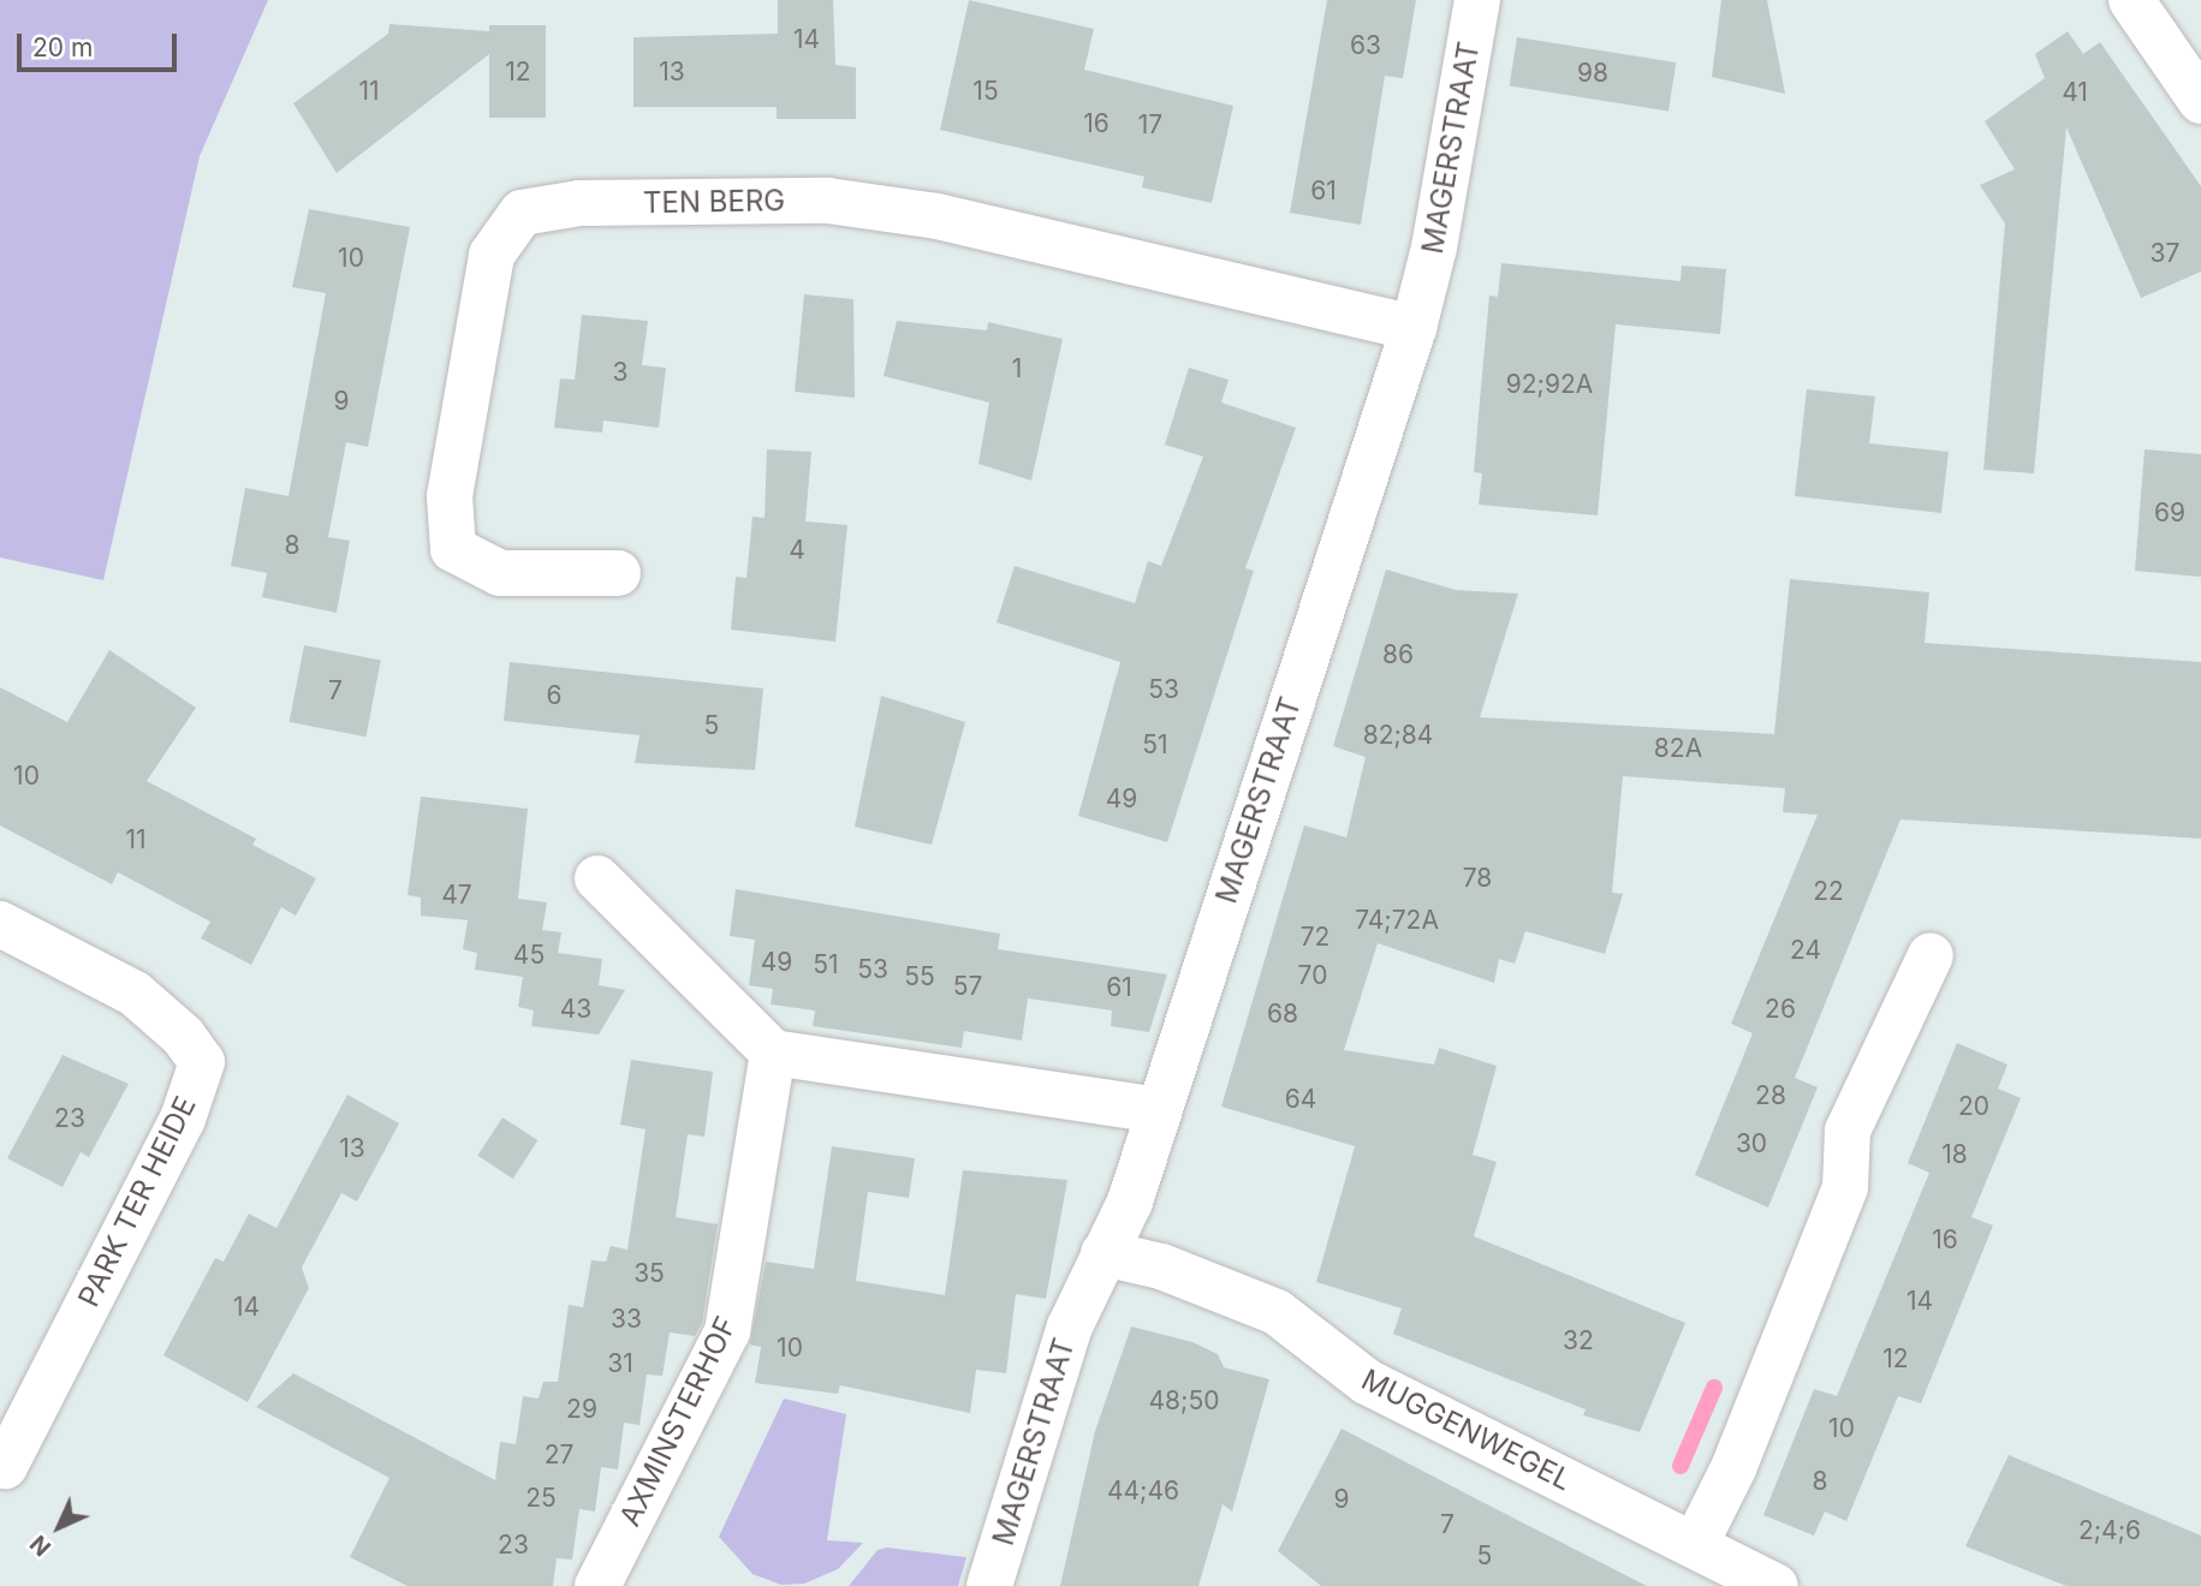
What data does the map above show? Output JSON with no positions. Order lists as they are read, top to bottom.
{
  "streets": {
    "street": [
      "MAGERSTRAAT",
      "TEN BERG",
      "PARK TER HEIDE",
      "AXMINSTERHOF",
      "MUGGENWEGEL"
    ]
  },
  "crossings": [
    ["MAGERSTRAAT", "TEN BERG"],
    ["MAGERSTRAAT", "MUGGENWEGEL"]
  ],
  "house_numbers": [
    "14",
    "63",
    "12",
    "13",
    "98",
    "11",
    "15",
    "41",
    "16",
    "17",
    "61",
    "37",
    "10",
    "1",
    "3",
    "92;92A",
    "9",
    "69",
    "8",
    "4",
    "86",
    "53",
    "7",
    "6",
    "5",
    "82;84",
    "51",
    "82A",
    "10",
    "49",
    "11",
    "78",
    "22",
    "47",
    "74;72A",
    "72",
    "24",
    "45",
    "49",
    "51",
    "53",
    "70",
    "55",
    "57",
    "61",
    "43",
    "26",
    "68",
    "28",
    "64",
    "20",
    "23",
    "30",
    "13",
    "18",
    "16",
    "35",
    "14",
    "14",
    "33",
    "32",
    "10",
    "12",
    "31",
    "48;50",
    "29",
    "10",
    "27",
    "8",
    "44;46",
    "25",
    "9",
    "7",
    "2;4;6",
    "23",
    "5"
  ],
  "scale_bar": "20 m",
  "north": "bottom left"
}
